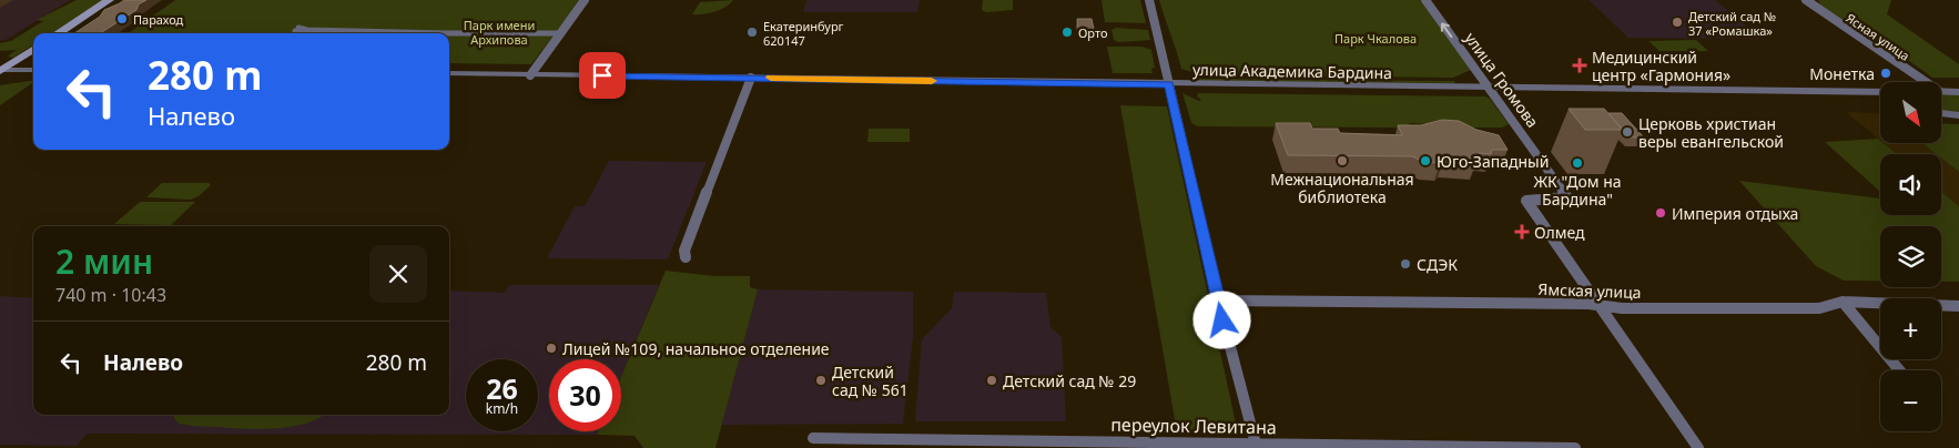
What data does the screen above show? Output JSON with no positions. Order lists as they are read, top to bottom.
{
  "streets": {
    "street": [
      "Ясная улица",
      "улица Академика Бардина",
      "улица Громова",
      "Ямская улица",
      "переулок Левитана"
    ]
  },
  "crossings": [
    ["улица Академика Бардина", "улица Громова"],
    ["улица Громова", "Ямская улица"]
  ],
  "parks": ["Парк имени Архипова", "Парк Чкалова"],
  "places": {
    "other": [
      "Параход",
      "Детский сад № 37 «Ромашка»",
      "Екатеринбург 620147",
      "Орто",
      "Монетка",
      "Церковь христиан веры евангельской",
      "Межнациональная библиотека",
      "Юго-Западный",
      "ЖК \"Дом на Бардина\"",
      "Империя отдыха",
      "СДЭК",
      "Лицей №109, начальное отделение",
      "Детский сад № 561",
      "Детский сад № 29"
    ],
    "health": ["Медицинский центр «Гармония»", "Олмед"]
  },
  "north": "bottom right",
  "page": {
    "turn": ["280 m", "Налево"],
    "map_buttons": ["+", "−"],
    "heading": ["2 мин", "740 m · 10:43"],
    "list": [
      {
        "name": "Налево",
        "value": "280 m"
      }
    ],
    "speed": "26 km/h",
    "limit": "30"
  }
}
